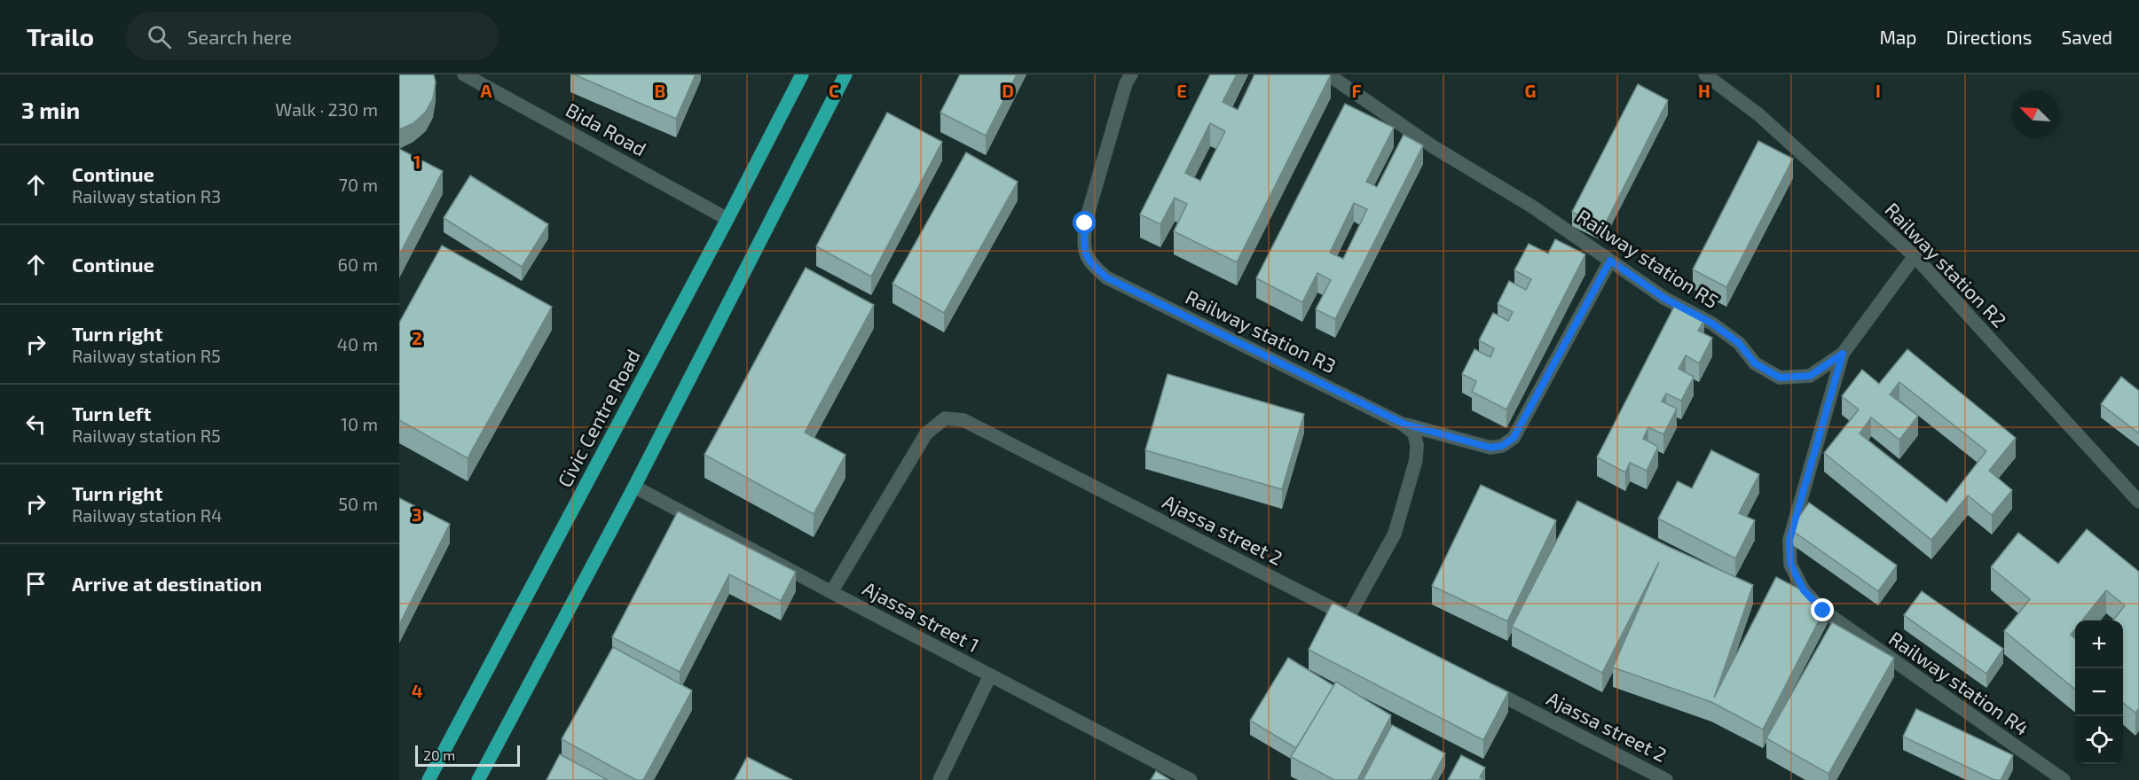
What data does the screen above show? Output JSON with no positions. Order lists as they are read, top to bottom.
{
  "streets": {
    "main road": ["Civic Centre Road"],
    "street": [
      "Bida Road",
      "Railway station R5",
      "Railway station R2",
      "Railway station R3",
      "Ajassa street 2",
      "Ajassa street 1",
      "Railway station R4"
    ]
  },
  "crossings": [
    ["Bida Road", "Civic Centre Road"],
    ["Railway station R5", "Railway station R2"],
    ["Railway station R5", "Railway station R3"],
    ["Railway station R5", "Railway station R4"],
    ["Railway station R3", "Ajassa street 2"],
    ["Ajassa street 2", "Ajassa street 1"]
  ],
  "scale_bar": "20 m",
  "north": "top left",
  "page": {
    "header": "Trailo",
    "search": "Search here",
    "nav": ["Map", "Directions", "Saved"],
    "heading": ["3 min", "Walk · 230 m"],
    "list": [
      ["Continue", "Railway station R3", "70 m"],
      ["Continue", "60 m"],
      ["Turn right", "Railway station R5", "40 m"],
      ["Turn left", "Railway station R5", "10 m"],
      ["Turn right", "Railway station R4", "50 m"],
      "Arrive at destination"
    ],
    "map_buttons": ["+", "−"],
    "scale": "20 m"
  },
  "grid": {
    "columns": [
      "A",
      "B",
      "C",
      "D",
      "E",
      "F",
      "G",
      "H",
      "I"
    ],
    "rows": [
      "1",
      "2",
      "3",
      "4"
    ]
  }
}
